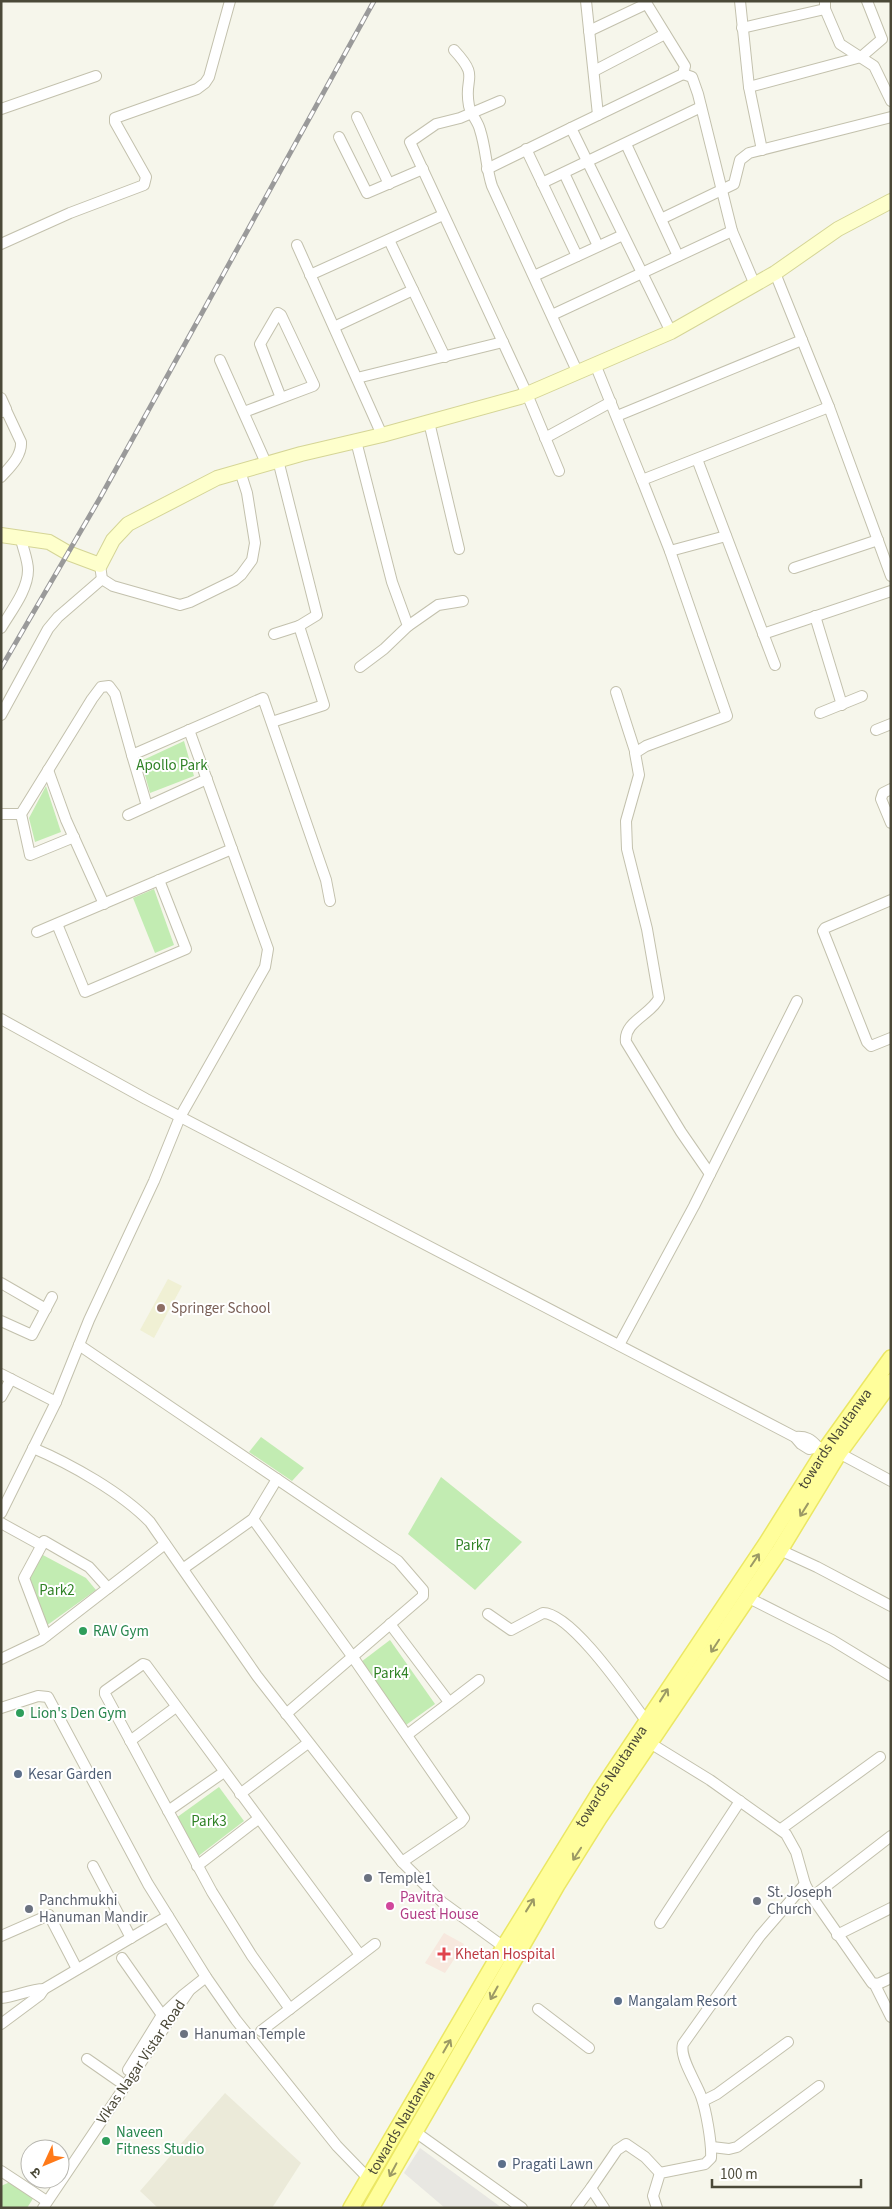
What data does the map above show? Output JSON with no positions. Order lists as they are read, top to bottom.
{
  "streets": {
    "main road": ["towards Nautanwa"],
    "street": ["Vikas Nagar Vistar Road"]
  },
  "parks": [
    "Apollo Park",
    "Park7",
    "Park2",
    "Park4",
    "Park3"
  ],
  "places": {
    "other": [
      "Springer School",
      "RAV Gym",
      "Lion's Den Gym",
      "Kesar Garden",
      "Temple1",
      "St. Joseph Church",
      "Pavitra Guest House",
      "Panchmukhi Hanuman Mandir",
      "Mangalam Resort",
      "Hanuman Temple",
      "Naveen Fitness Studio",
      "Pragati Lawn"
    ],
    "health": ["Khetan Hospital"]
  },
  "scale_bar": "100 m",
  "north": "bottom left"
}
